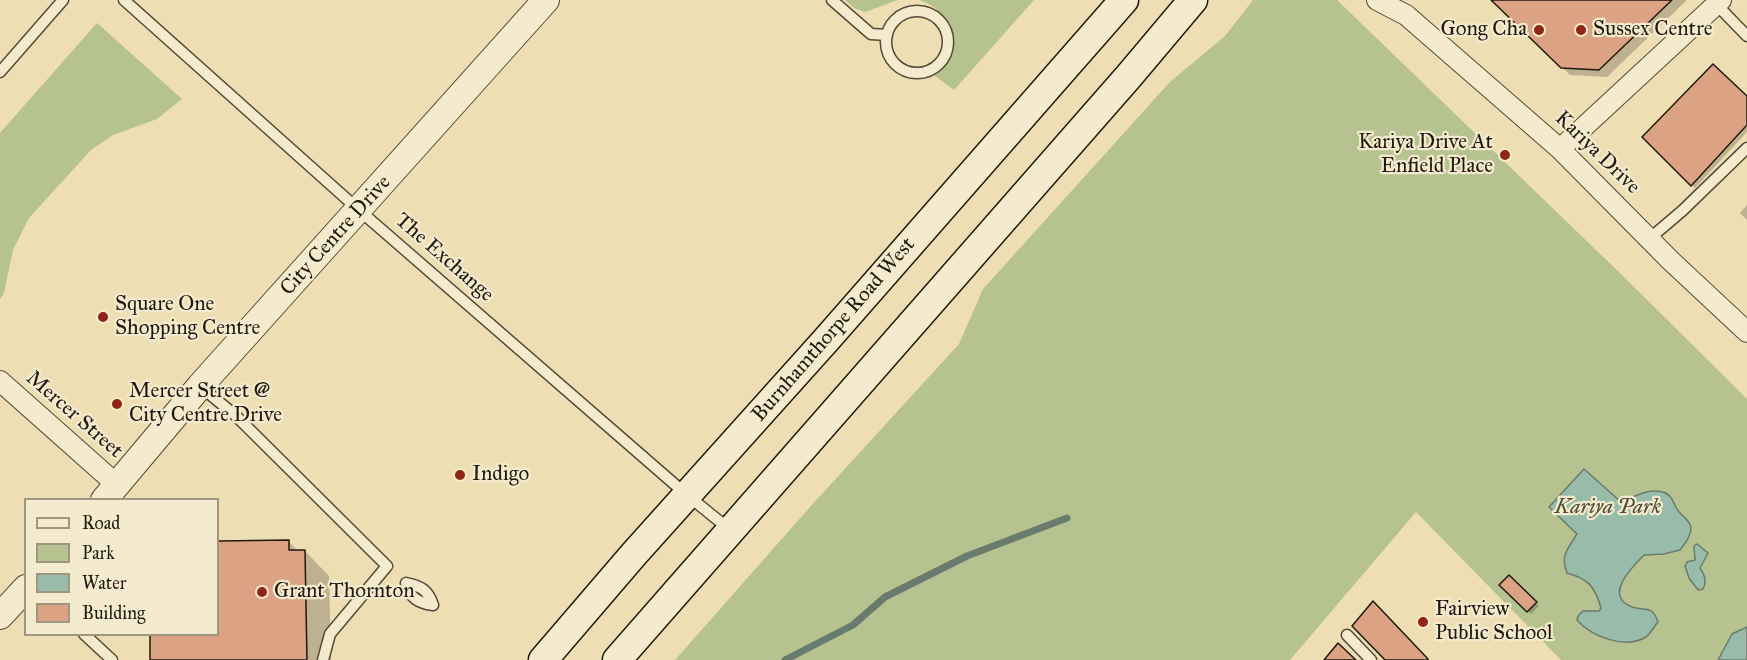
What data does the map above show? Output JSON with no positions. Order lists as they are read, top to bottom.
{
  "streets": {
    "main road": ["Burnhamthorpe Road West"],
    "street": ["Kariya Drive", "City Centre Drive", "Mercer Street"],
    "lane": ["The Exchange"]
  },
  "crossings": [
    ["City Centre Drive", "The Exchange"],
    ["City Centre Drive", "Mercer Street"],
    ["The Exchange", "Burnhamthorpe Road West"]
  ],
  "parks": ["Kariya Park"],
  "places": [
    "Gong Cha",
    "Sussex Centre",
    "Kariya Drive At Enfield Place",
    "Square One Shopping Centre",
    "Mercer Street @ City Centre Drive",
    "Indigo",
    "Grant Thornton",
    "Fairview Public School"
  ],
  "legend": [
    "Road",
    "Park",
    "Water",
    "Building"
  ]
}
